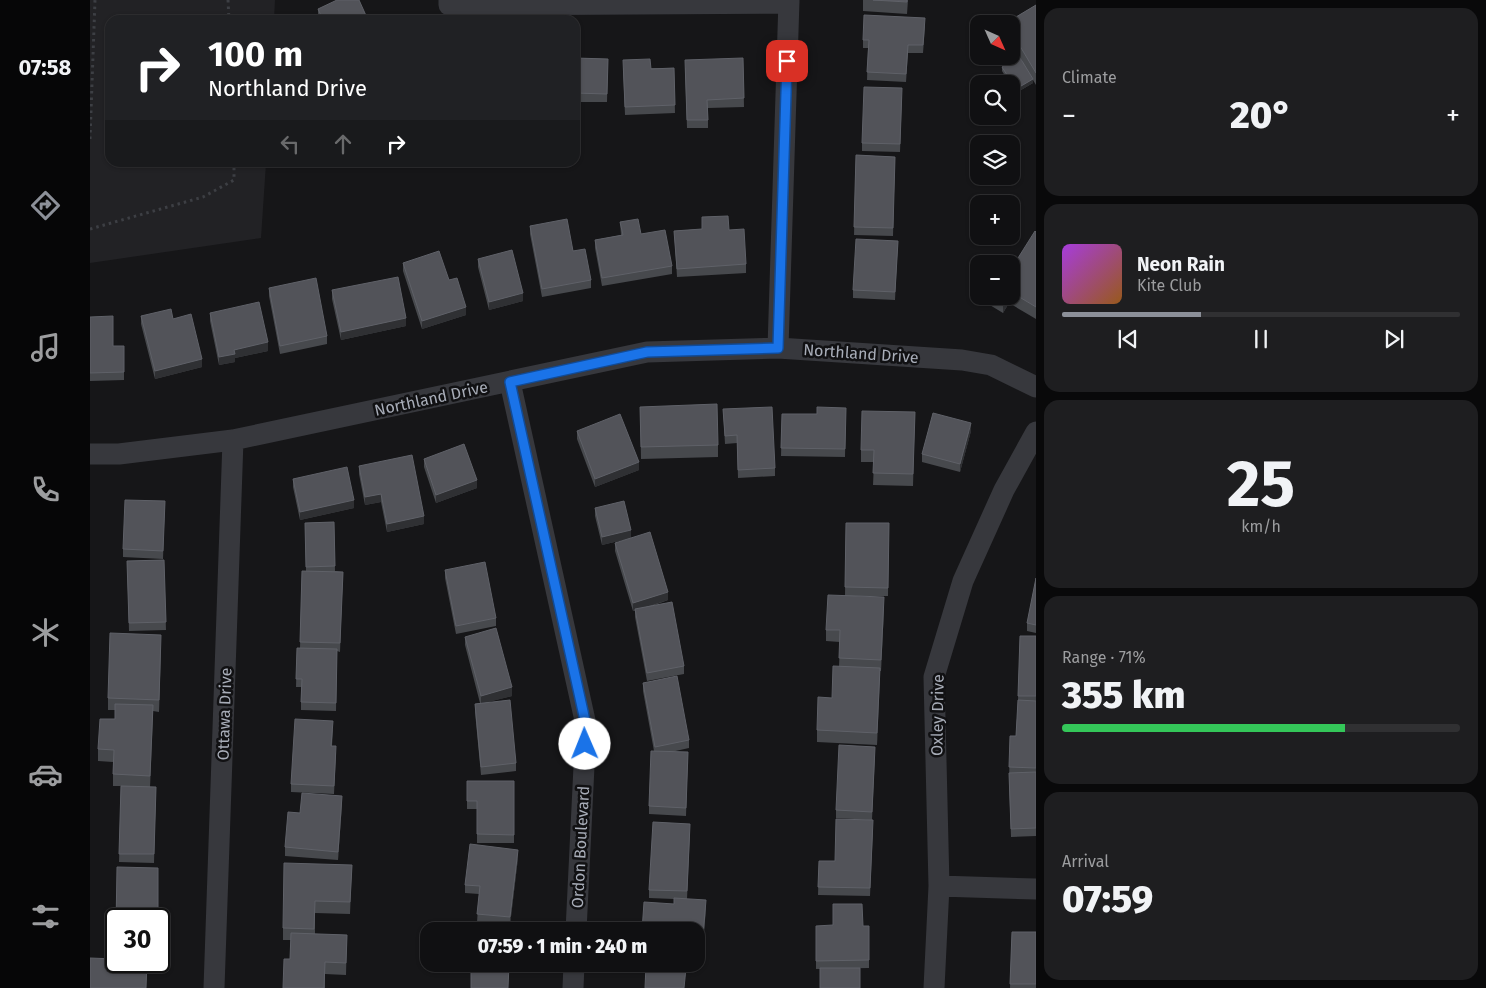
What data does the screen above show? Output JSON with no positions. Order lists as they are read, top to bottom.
{
  "streets": {
    "street": [
      "Northland Drive",
      "Ottawa Drive",
      "Oxley Drive",
      "Ordon Boulevard"
    ]
  },
  "crossings": [
    ["Northland Drive", "Ottawa Drive"],
    ["Northland Drive", "Ordon Boulevard"]
  ],
  "north": "bottom right",
  "page": {
    "tabs": "07:58",
    "tile": [
      "Climate",
      ["25", "km/h"],
      ["Range · 71%", "355 km"],
      ["Arrival", "07:59"]
    ],
    "map_buttons": ["+", "−"],
    "turn": ["100 m", "Northland Drive"],
    "heat": ["−", "20°", "+"],
    "song": ["Neon Rain", "Kite Club"],
    "limit": "30",
    "trip": "07:59 · 1 min · 240 m"
  }
}
